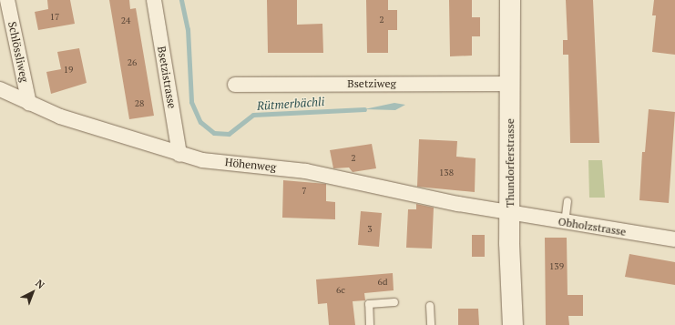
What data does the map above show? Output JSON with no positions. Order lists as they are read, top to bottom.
{
  "streets": {
    "street": [
      "Schlössliweg",
      "Bsetzistrasse",
      "Bsetziweg",
      "Thundorferstrasse",
      "Höhenweg",
      "Obholzstrasse"
    ]
  },
  "crossings": [
    ["Schlössliweg", "Höhenweg"],
    ["Bsetzistrasse", "Höhenweg"],
    ["Bsetziweg", "Thundorferstrasse"],
    ["Thundorferstrasse", "Höhenweg"],
    ["Thundorferstrasse", "Obholzstrasse"],
    ["Höhenweg", "Obholzstrasse"]
  ],
  "water": ["Rütmerbächli"],
  "house_numbers": [
    "17",
    "2",
    "24",
    "26",
    "19",
    "28",
    "2",
    "138",
    "7",
    "3",
    "139",
    "6d",
    "6c"
  ],
  "north": "top right"
}
